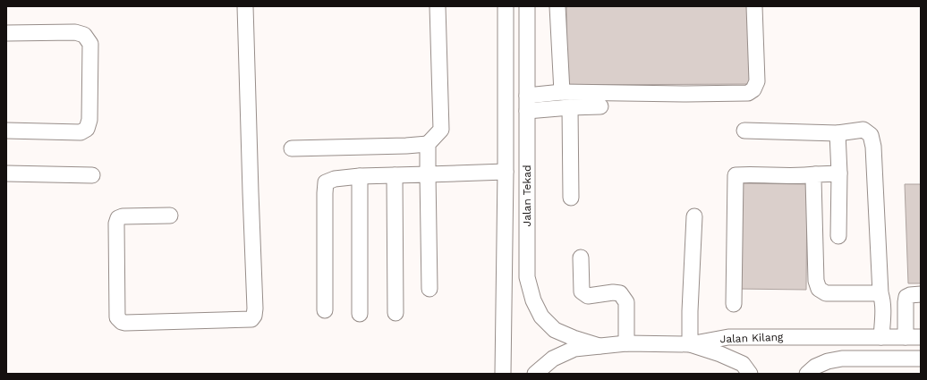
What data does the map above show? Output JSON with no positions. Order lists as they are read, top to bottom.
{
  "streets": {
    "street": ["Jalan Tekad", "Jalan Kilang"]
  }
}
